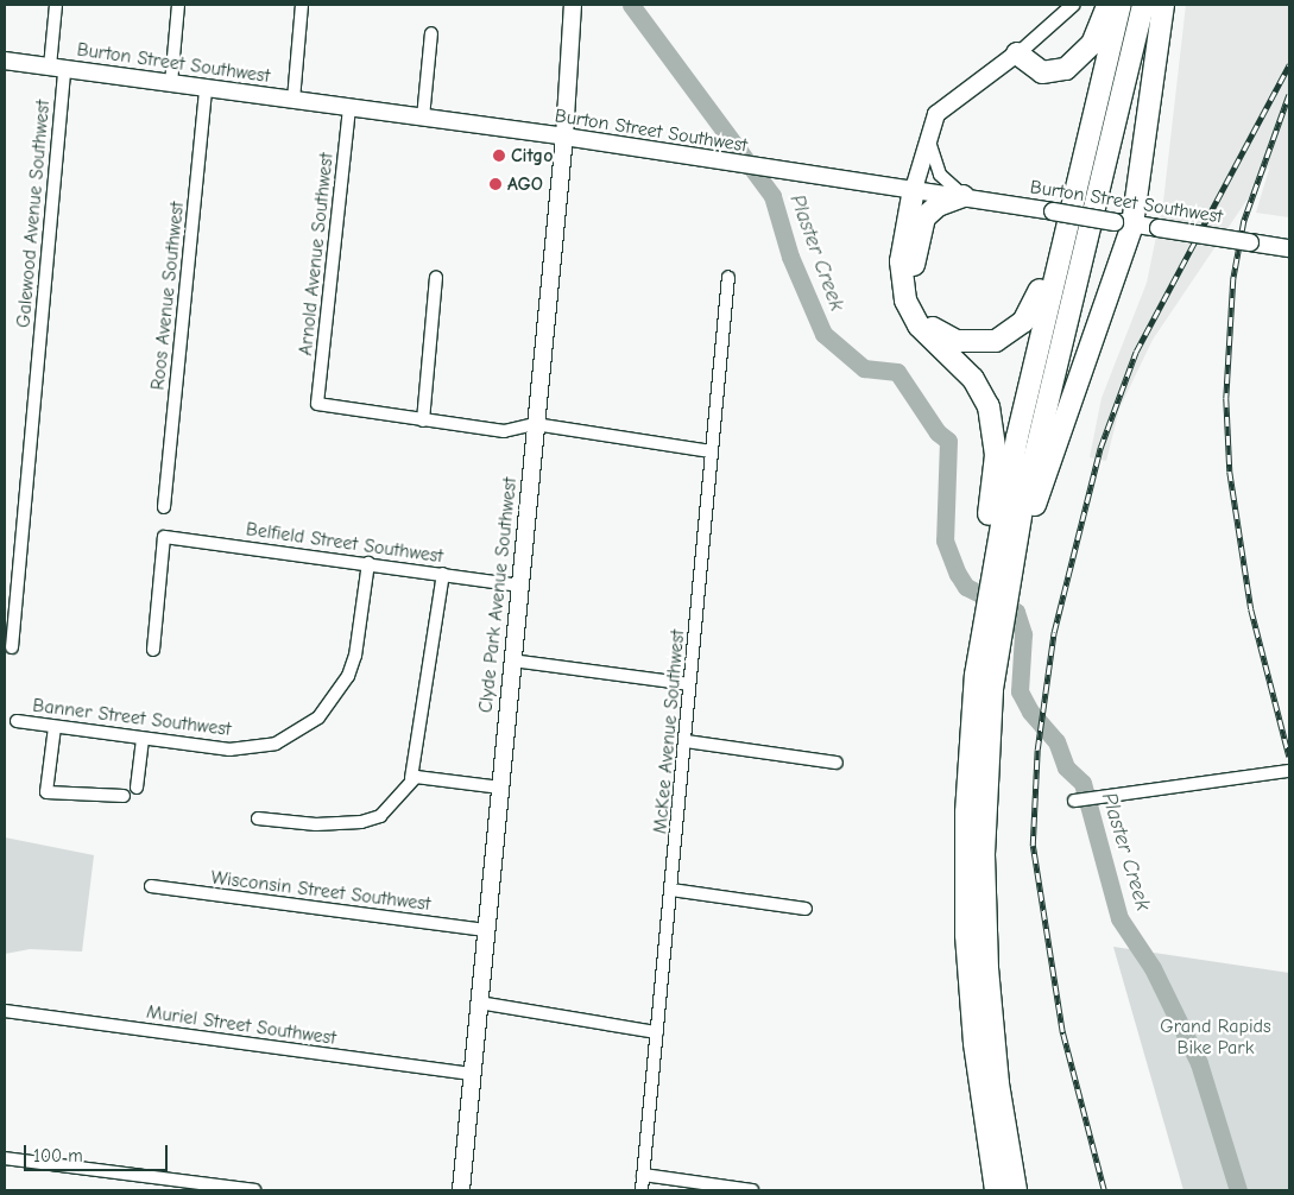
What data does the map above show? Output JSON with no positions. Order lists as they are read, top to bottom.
{
  "streets": {
    "main road": ["Burton Street Southwest", "Clyde Park Avenue Southwest"],
    "street": [
      "Galewood Avenue Southwest",
      "Arnold Avenue Southwest",
      "Roos Avenue Southwest",
      "Belfield Street Southwest",
      "Banner Street Southwest",
      "McKee Avenue Southwest",
      "Wisconsin Street Southwest",
      "Muriel Street Southwest"
    ]
  },
  "crossings": [
    ["Burton Street Southwest", "Galewood Avenue Southwest"],
    ["Burton Street Southwest", "Arnold Avenue Southwest"],
    ["Burton Street Southwest", "Roos Avenue Southwest"],
    ["Burton Street Southwest", "Clyde Park Avenue Southwest"],
    ["Belfield Street Southwest", "Clyde Park Avenue Southwest"],
    ["Belfield Street Southwest", "Banner Street Southwest"],
    ["Clyde Park Avenue Southwest", "Wisconsin Street Southwest"],
    ["Clyde Park Avenue Southwest", "Muriel Street Southwest"]
  ],
  "water": ["Plaster Creek"],
  "parks": ["Grand Rapids Bike Park"],
  "places": ["Citgo", "AGO"],
  "scale_bar": "100 m"
}
